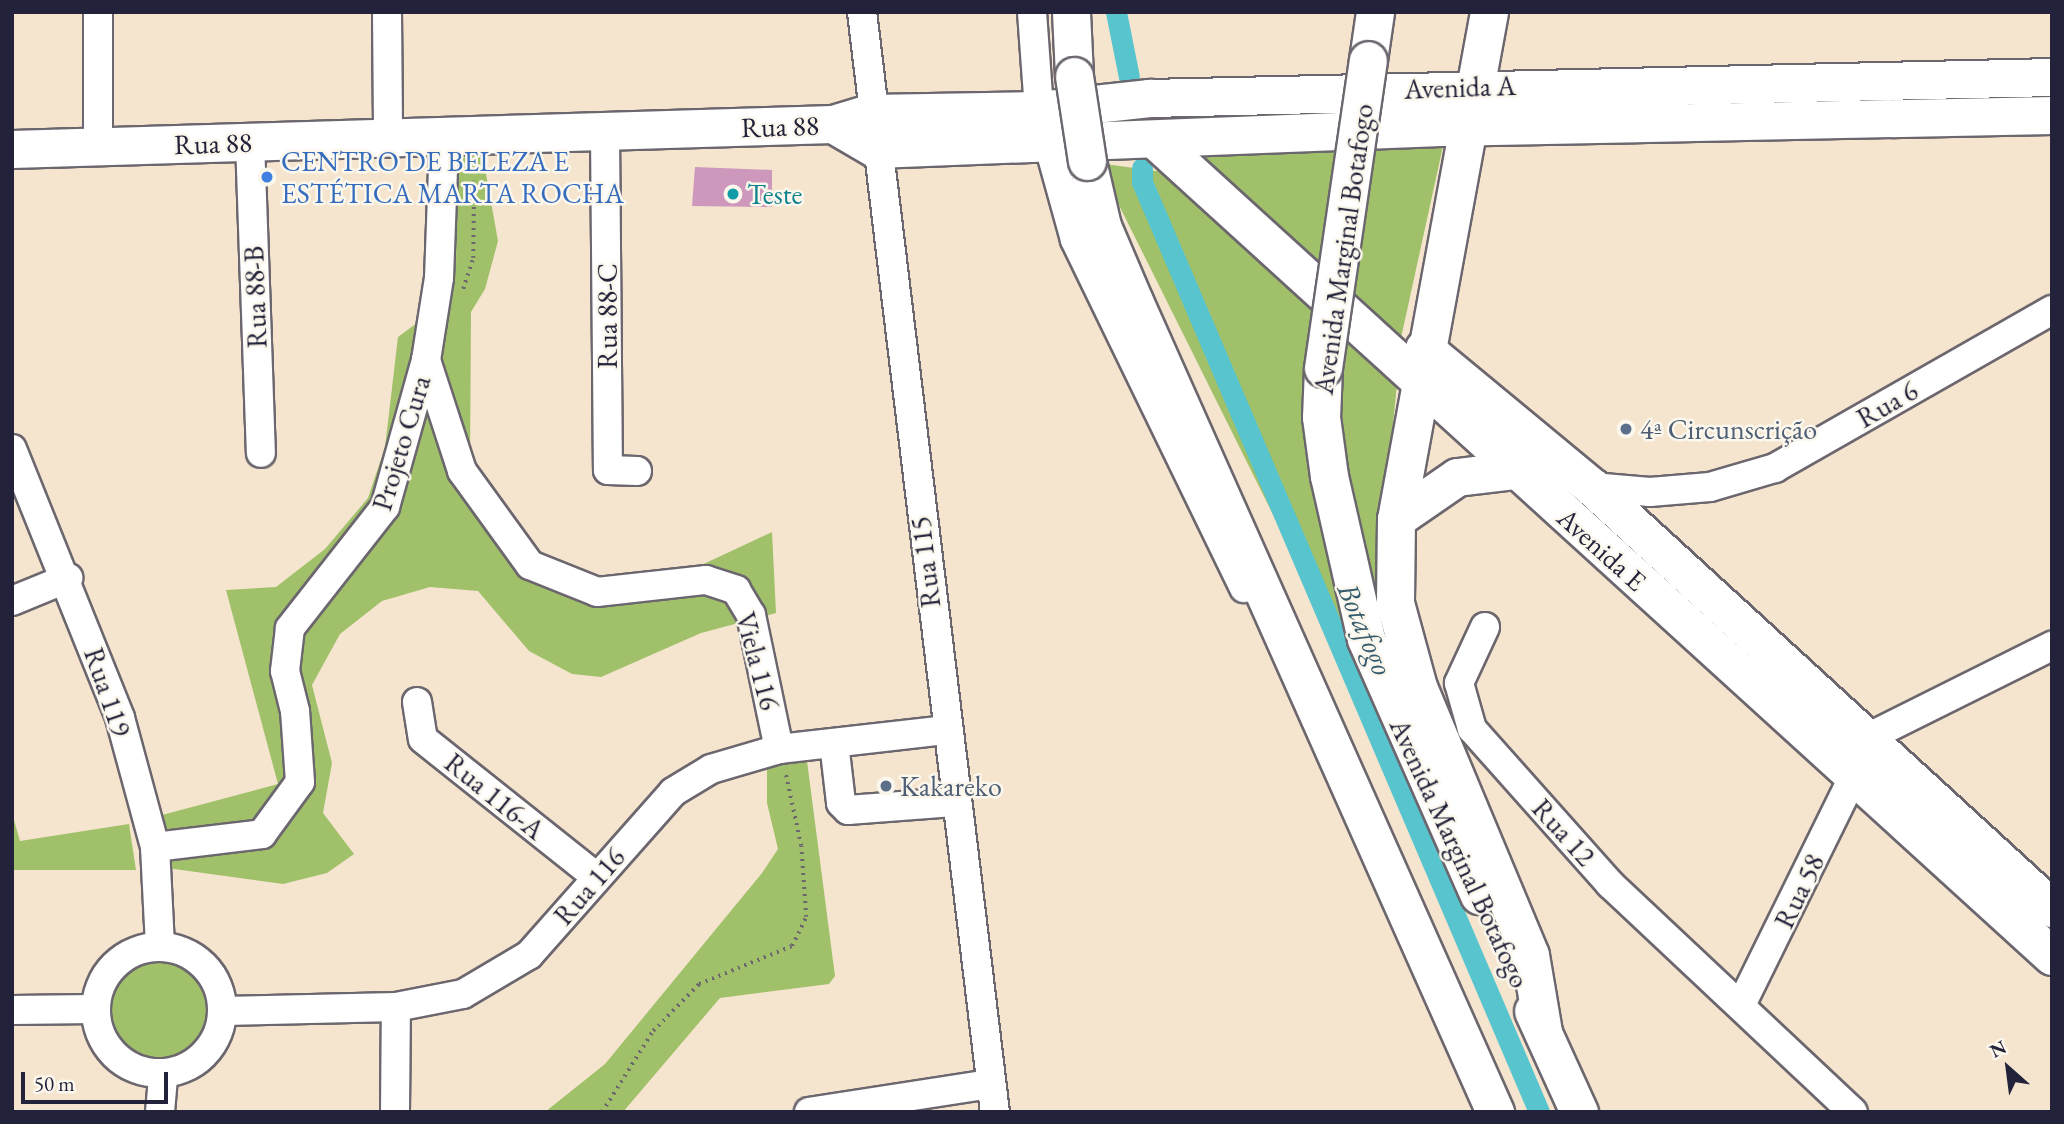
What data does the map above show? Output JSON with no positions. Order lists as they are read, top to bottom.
{
  "streets": {
    "main road": [
      "Avenida A",
      "Rua 88",
      "Avenida Marginal Botafogo",
      "Avenida E"
    ],
    "street": [
      "Rua 88-B",
      "Rua 88-C",
      "Rua 6",
      "Projeto Cura",
      "Rua 115",
      "Viela 116",
      "Rua 119",
      "Rua 116-A",
      "Rua 12",
      "Rua 116",
      "Rua 58"
    ]
  },
  "crossings": [
    ["Avenida A", "Rua 88"],
    ["Avenida A", "Avenida Marginal Botafogo"],
    ["Avenida A", "Avenida E"],
    ["Avenida A", "Rua 115"],
    ["Rua 88", "Rua 88-B"],
    ["Rua 88", "Rua 88-C"],
    ["Rua 88", "Projeto Cura"],
    ["Rua 88", "Rua 115"],
    ["Avenida Marginal Botafogo", "Avenida E"],
    ["Rua 6", "Avenida E"],
    ["Projeto Cura", "Viela 116"],
    ["Projeto Cura", "Rua 119"],
    ["Avenida E", "Rua 58"],
    ["Rua 115", "Rua 116"],
    ["Viela 116", "Rua 116"],
    ["Rua 119", "Rua 116"],
    ["Rua 116-A", "Rua 116"],
    ["Rua 12", "Rua 58"]
  ],
  "water": ["Botafogo"],
  "places": [
    "CENTRO DE BELEZA E ESTÉTICA MARTA ROCHA",
    "Teste",
    "4ª Circunscrição",
    "Kakareko"
  ],
  "scale_bar": "50 m",
  "north": "top left"
}
